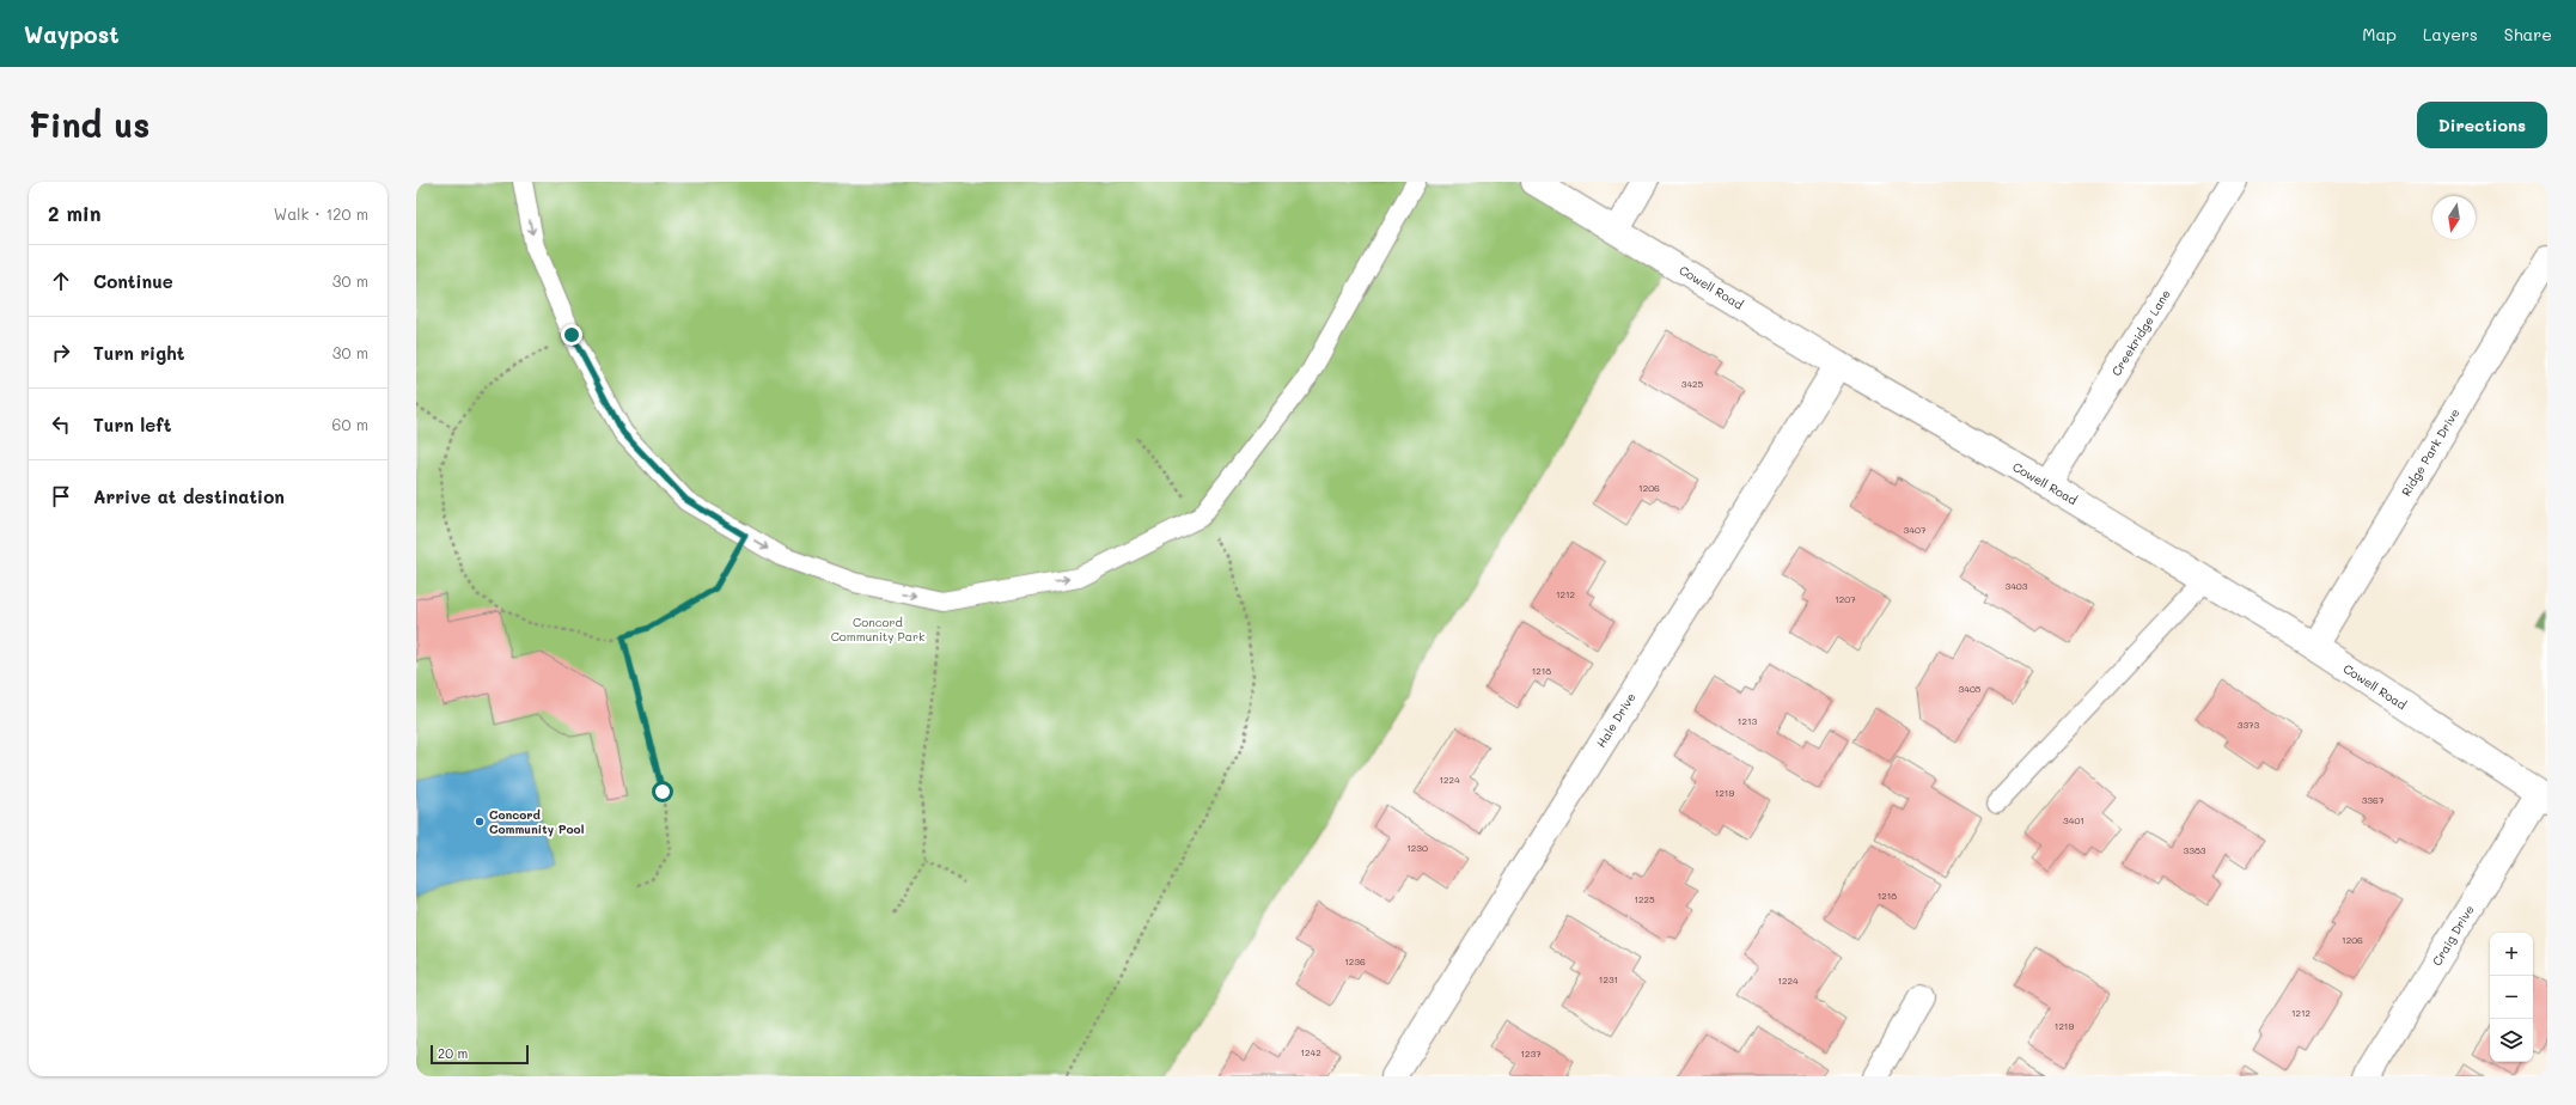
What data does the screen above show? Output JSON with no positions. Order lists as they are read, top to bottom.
{
  "streets": {
    "street": [
      "Cowell Road",
      "Creekridge Lane",
      "Ridge Park Drive",
      "Hale Drive",
      "Craig Drive"
    ]
  },
  "crossings": [
    ["Cowell Road", "Creekridge Lane"],
    ["Cowell Road", "Ridge Park Drive"],
    ["Cowell Road", "Hale Drive"],
    ["Cowell Road", "Craig Drive"]
  ],
  "parks": ["Concord Community Park"],
  "places": ["Concord Community Pool"],
  "house_numbers": [
    "3425",
    "1206",
    "3407",
    "3403",
    "1212",
    "1207",
    "1218",
    "3405",
    "1213",
    "3373",
    "1224",
    "1219",
    "3367",
    "3401",
    "1230",
    "3383",
    "1218",
    "1225",
    "1206",
    "1236",
    "1231",
    "1224",
    "1212",
    "1219",
    "1242",
    "1237"
  ],
  "scale_bar": "20 m",
  "north": "bottom",
  "page": {
    "header": "Waypost",
    "nav": ["Map", "Layers", "Share"],
    "buttons": "Directions",
    "title": "Find us",
    "heading": ["2 min", "Walk · 120 m"],
    "list": [
      ["Continue", "30 m"],
      ["Turn right", "30 m"],
      ["Turn left", "60 m"],
      "Arrive at destination"
    ],
    "map_buttons": ["+", "−"],
    "scale": "20 m"
  }
}
